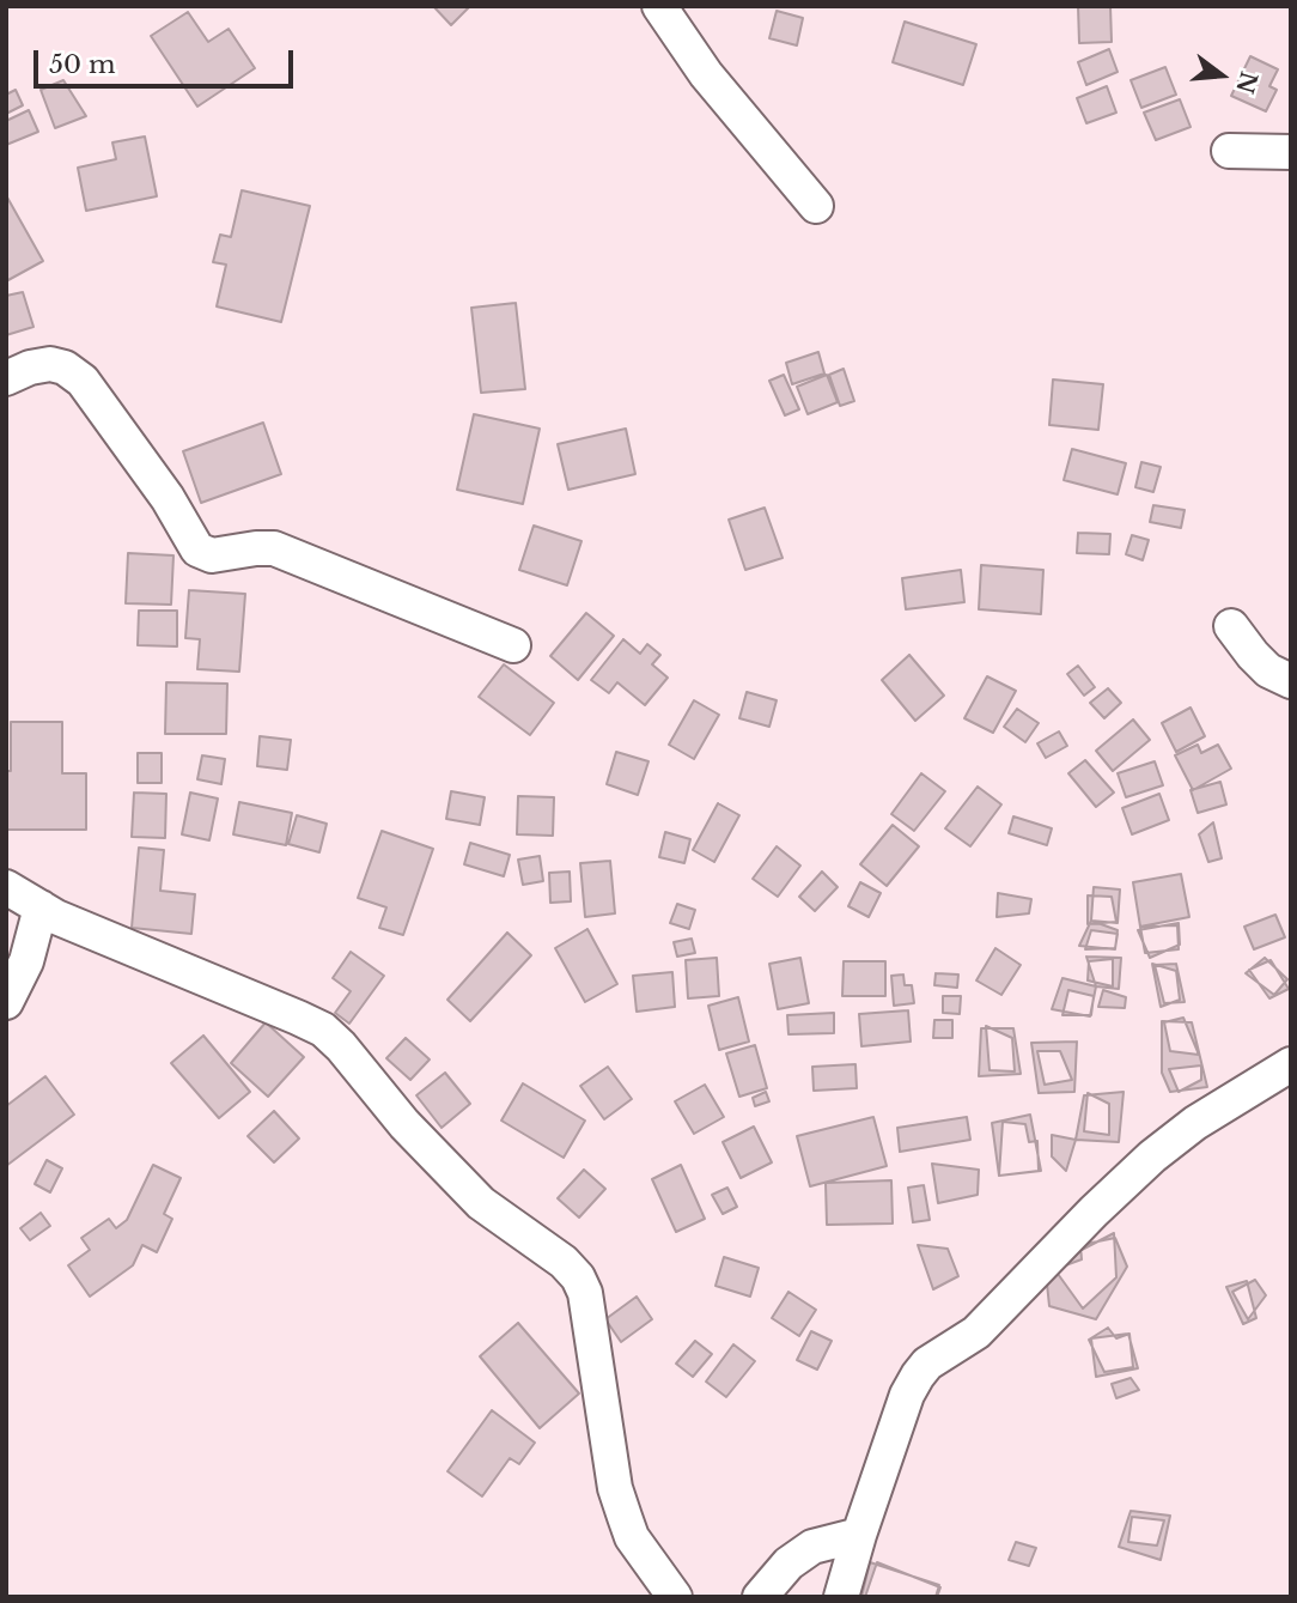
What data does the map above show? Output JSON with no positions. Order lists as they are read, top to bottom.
{
  "scale_bar": "50 m",
  "north": "right"
}
